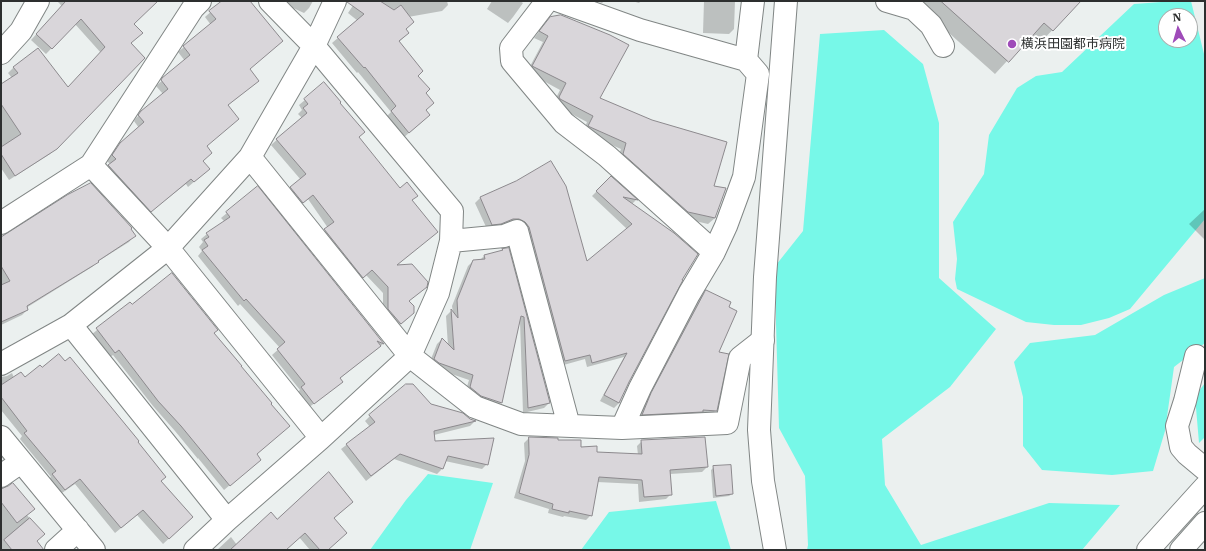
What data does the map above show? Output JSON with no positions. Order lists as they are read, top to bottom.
{
  "places": ["横浜田園都市病院"],
  "north": "top"
}
